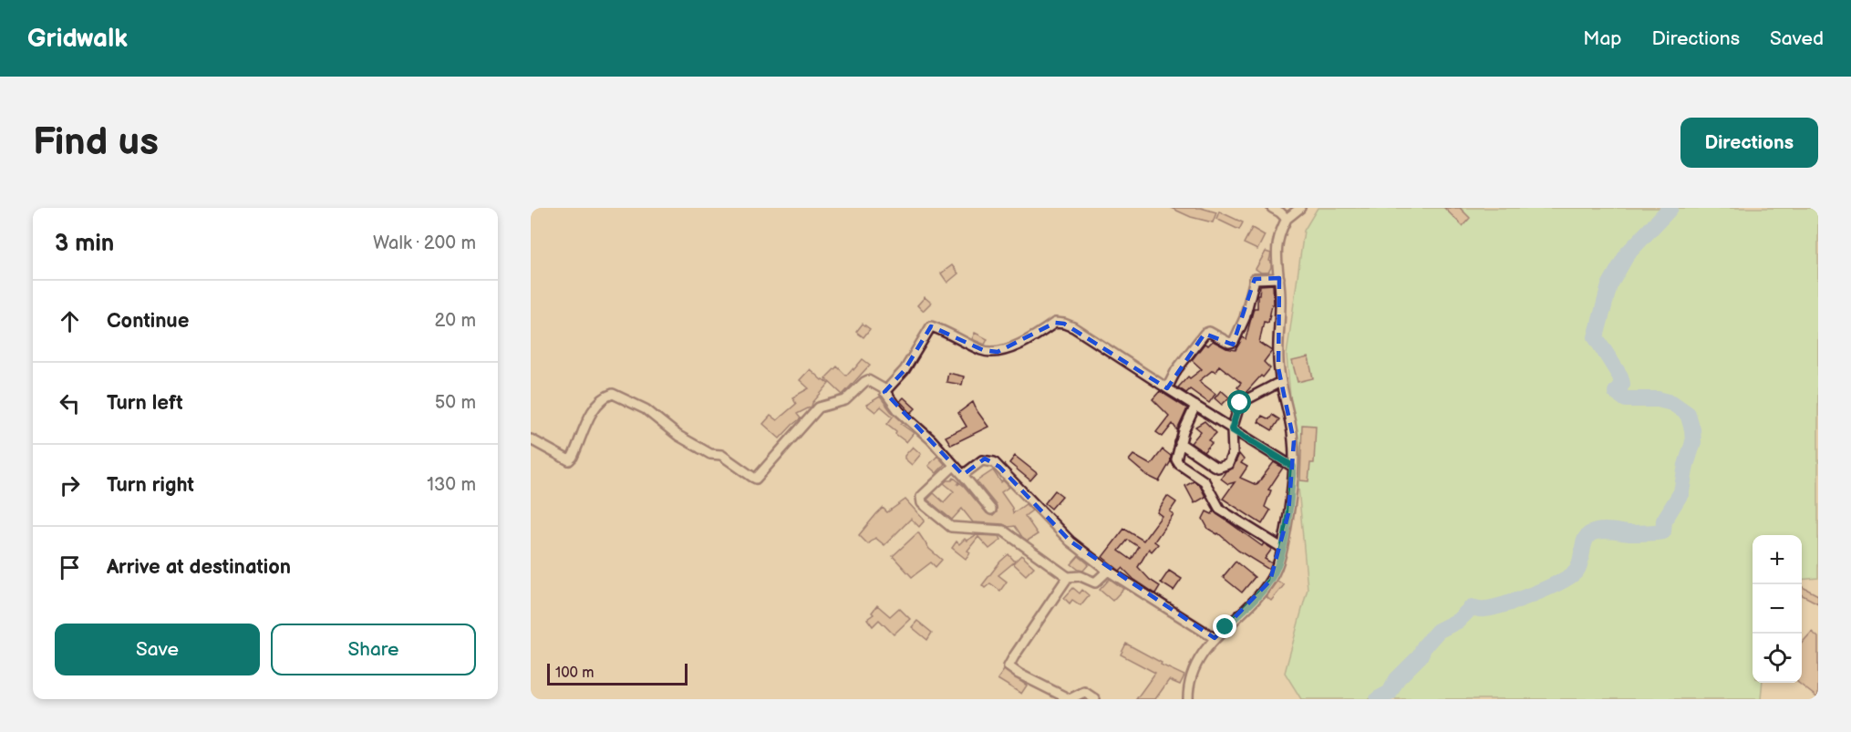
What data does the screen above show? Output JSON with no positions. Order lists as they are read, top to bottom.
{
  "scale_bar": "100 m",
  "page": {
    "header": "Gridwalk",
    "nav": ["Map", "Directions", "Saved"],
    "buttons": [
      "Directions",
      ["Save", "Share"]
    ],
    "title": "Find us",
    "heading": ["3 min", "Walk · 200 m"],
    "list": [
      ["Continue", "20 m"],
      ["Turn left", "50 m"],
      ["Turn right", "130 m"],
      "Arrive at destination"
    ],
    "map_buttons": ["+", "−"],
    "scale": "100 m"
  }
}
